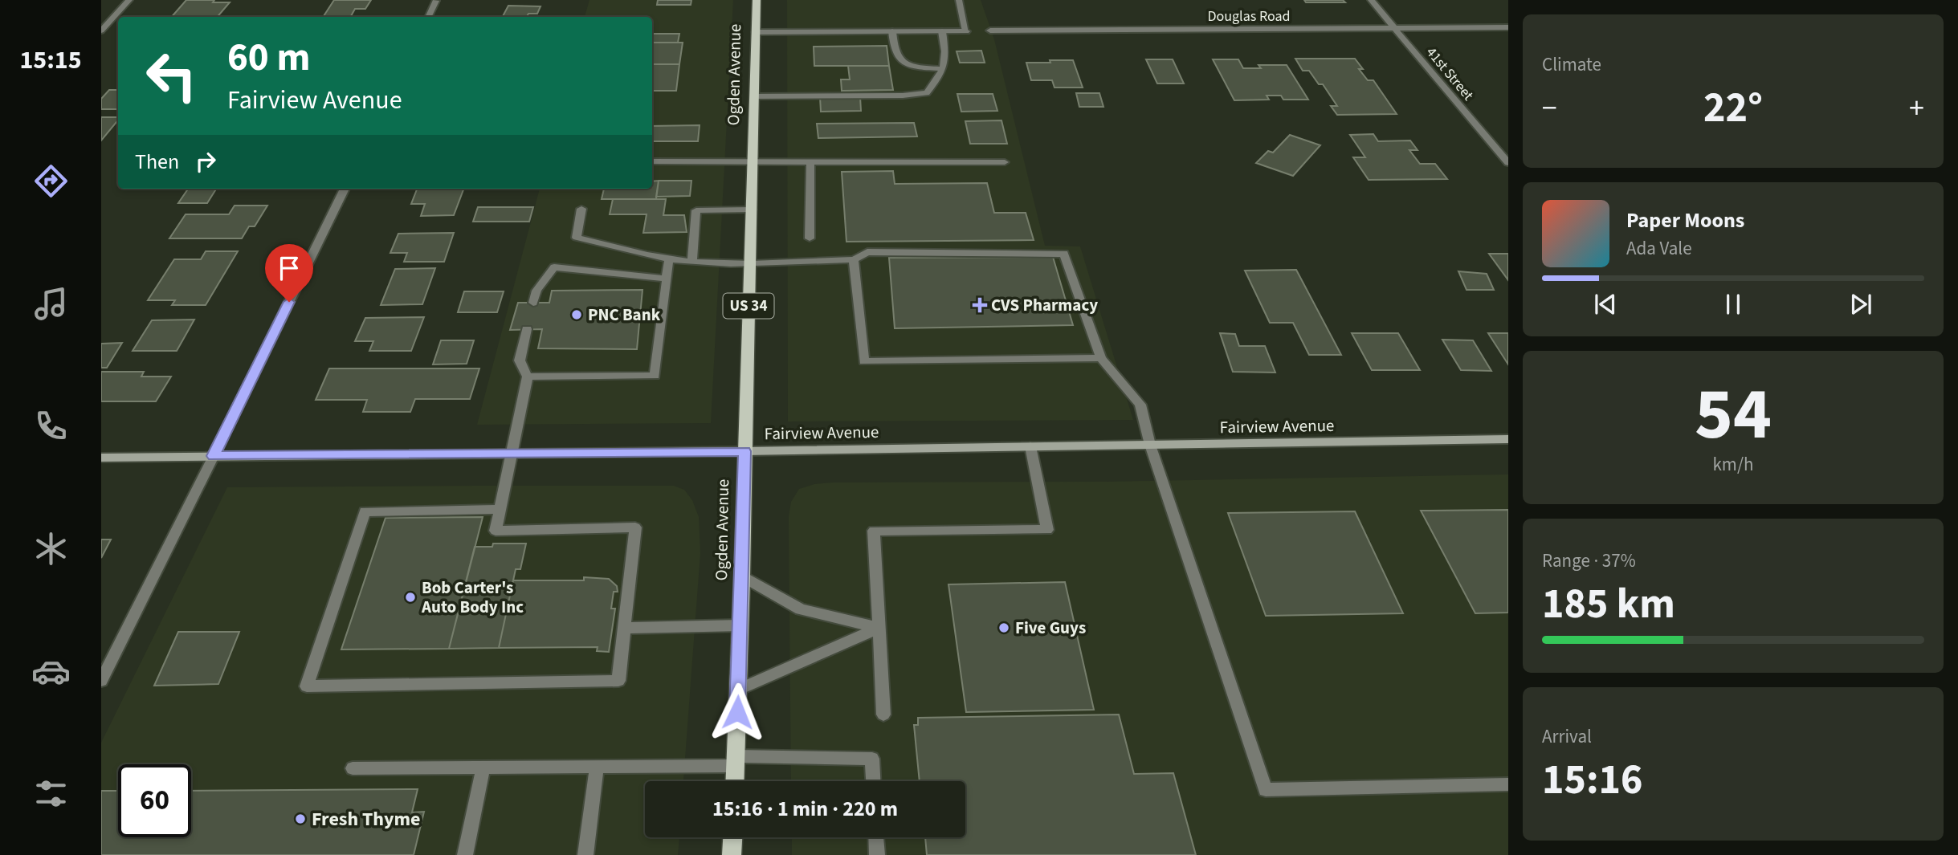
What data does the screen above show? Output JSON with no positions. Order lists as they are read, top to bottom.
{
  "streets": {
    "main road": ["Ogden Avenue", "US 34"],
    "street": ["Douglas Road", "41st Street", "Fairview Avenue"]
  },
  "crossings": [
    ["Douglas Road", "41st Street"],
    ["Ogden Avenue", "Fairview Avenue"]
  ],
  "places": {
    "health": ["CVS Pharmacy"],
    "other": [
      "PNC Bank",
      "Bob Carter's Auto Body Inc",
      "Five Guys",
      "Fresh Thyme"
    ]
  },
  "page": {
    "tabs": "15:15",
    "tile": [
      "Climate",
      ["54", "km/h"],
      ["Range · 37%", "185 km"],
      ["Arrival", "15:16"]
    ],
    "turn": ["60 m", "Fairview Avenue"],
    "heat": ["−", "22°", "+"],
    "then": "Then",
    "song": ["Paper Moons", "Ada Vale"],
    "limit": "60",
    "trip": "15:16 · 1 min · 220 m"
  }
}
